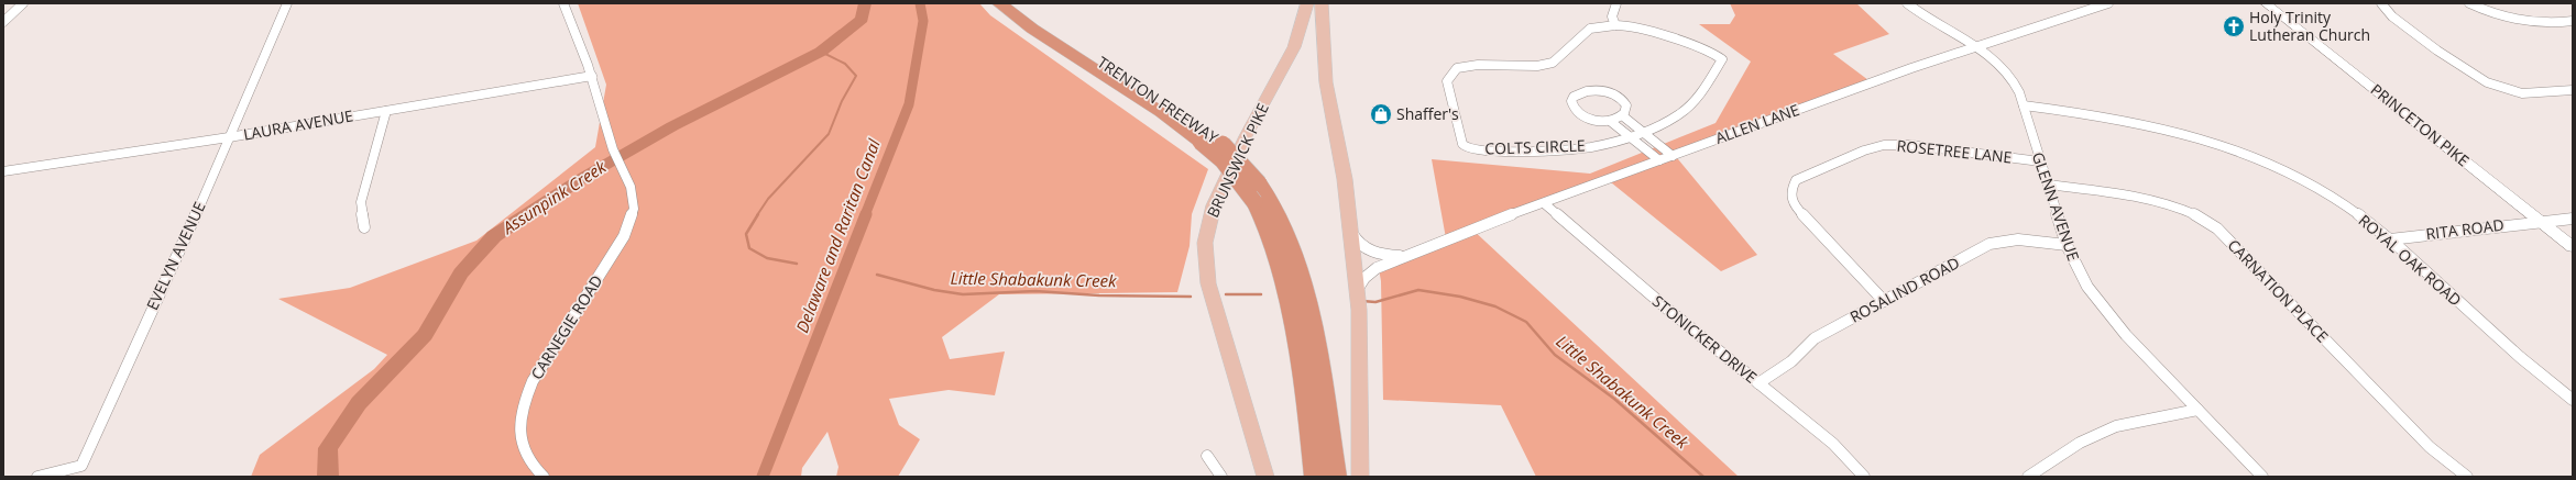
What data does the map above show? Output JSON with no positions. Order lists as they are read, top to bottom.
{
  "streets": {
    "highway": ["TRENTON FREEWAY"],
    "main road": ["PRINCETON PIKE", "BRUNSWICK PIKE"],
    "street": [
      "ALLEN LANE",
      "LAURA AVENUE",
      "COLTS CIRCLE",
      "ROSETREE LANE",
      "GLENN AVENUE",
      "RITA ROAD",
      "EVELYN AVENUE",
      "ROYAL OAK ROAD",
      "ROSALIND ROAD",
      "CARNATION PLACE",
      "CARNEGIE ROAD",
      "STONICKER DRIVE"
    ]
  },
  "crossings": [
    ["ALLEN LANE", "GLENN AVENUE"],
    ["ALLEN LANE", "STONICKER DRIVE"],
    ["LAURA AVENUE", "EVELYN AVENUE"],
    ["LAURA AVENUE", "CARNEGIE ROAD"],
    ["PRINCETON PIKE", "RITA ROAD"],
    ["ROSETREE LANE", "GLENN AVENUE"],
    ["ROSETREE LANE", "ROSALIND ROAD"],
    ["GLENN AVENUE", "ROYAL OAK ROAD"],
    ["GLENN AVENUE", "ROSALIND ROAD"],
    ["GLENN AVENUE", "CARNATION PLACE"],
    ["RITA ROAD", "ROYAL OAK ROAD"],
    ["ROSALIND ROAD", "STONICKER DRIVE"]
  ],
  "water": ["Assunpink Creek", "Delaware and Raritan Canal", "Little Shabakunk Creek"],
  "places": {
    "church": ["Holy Trinity Lutheran Church"],
    "shop": ["Shaffer's"]
  }
}
